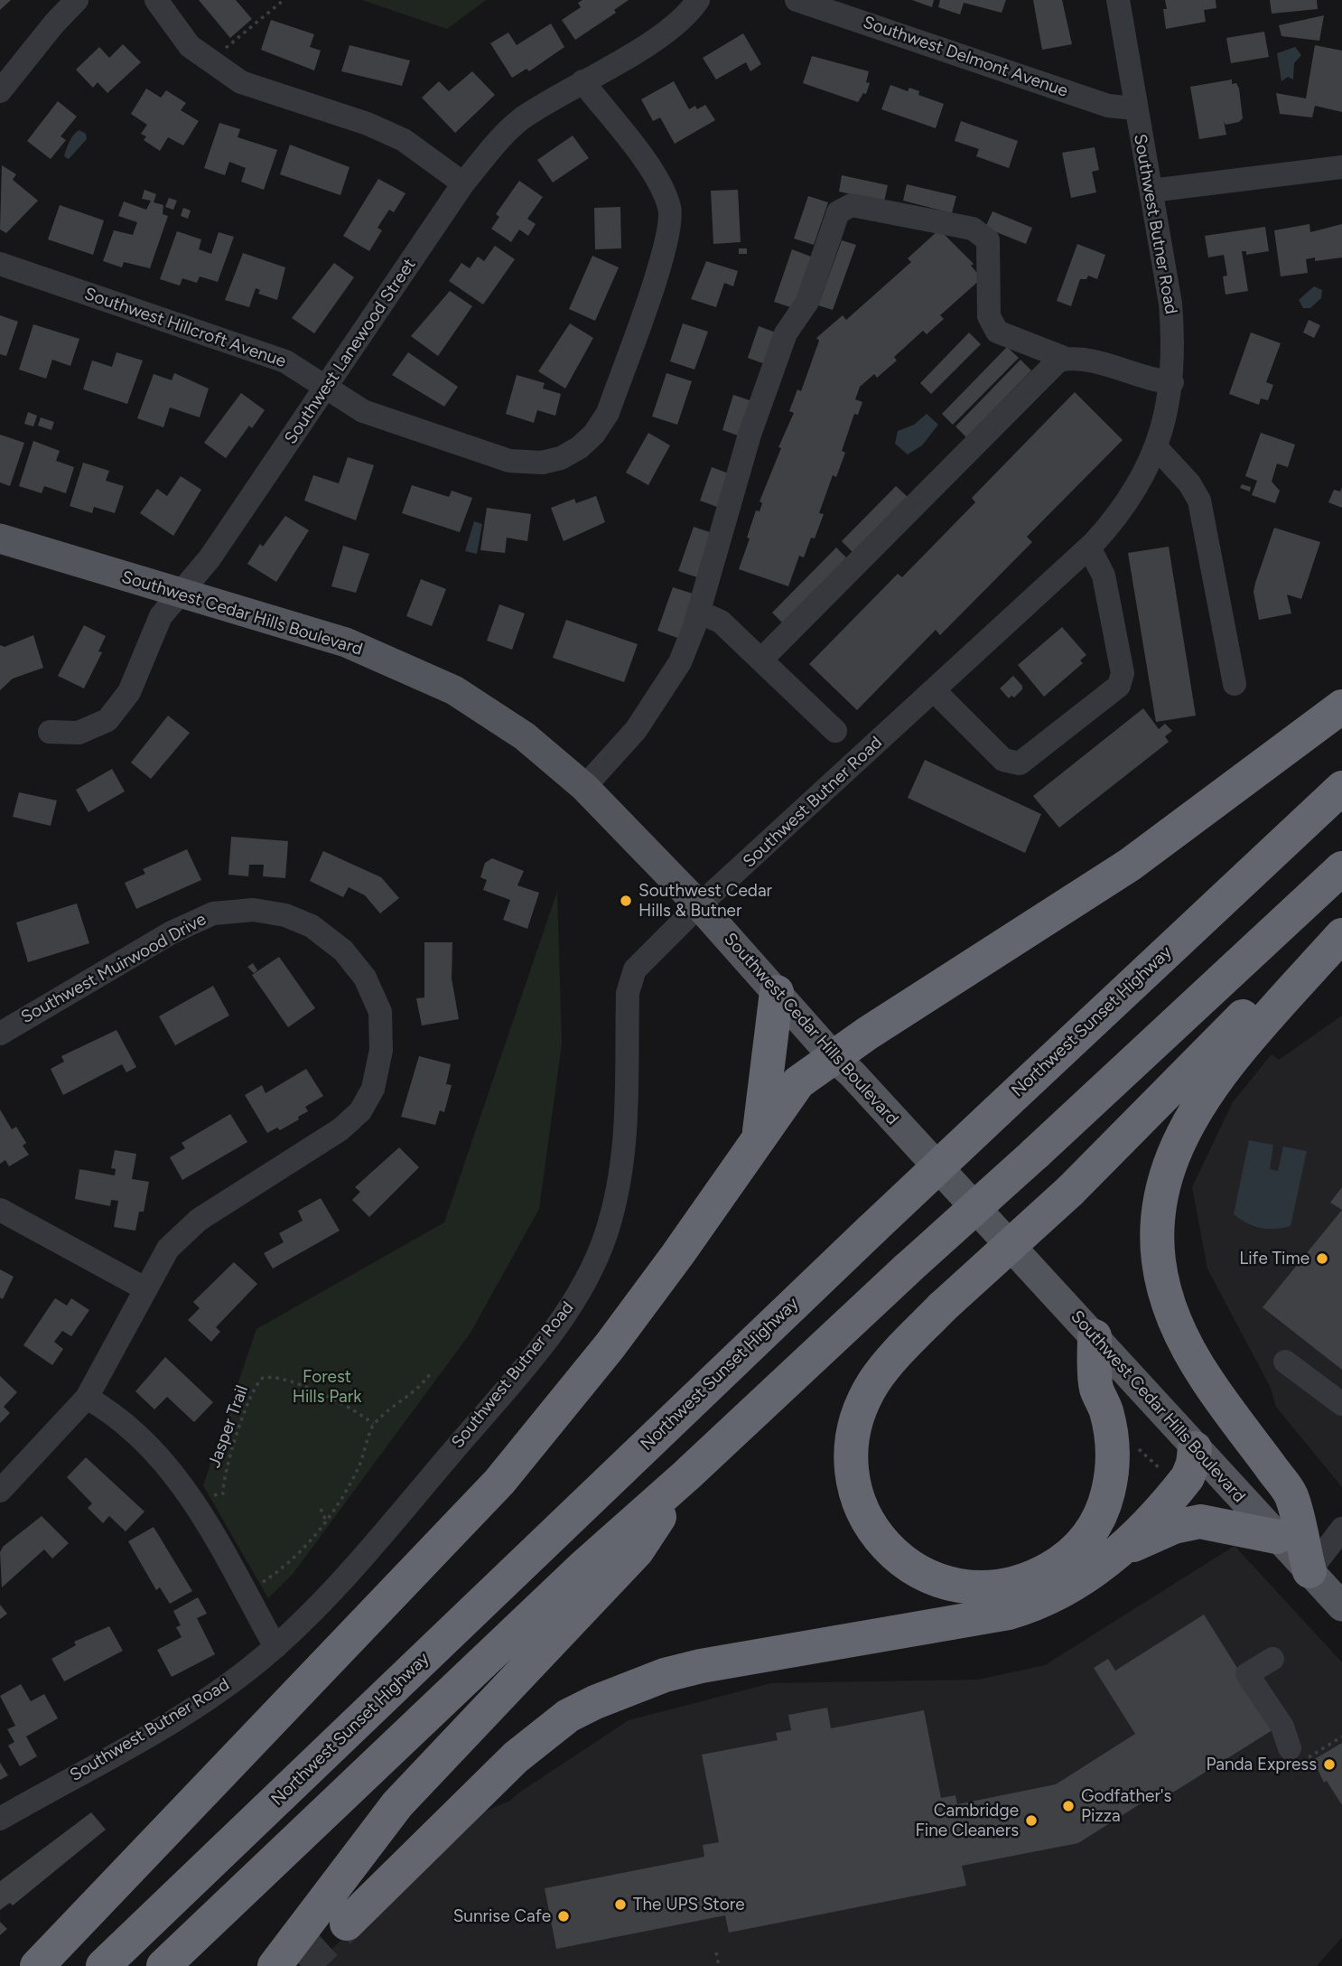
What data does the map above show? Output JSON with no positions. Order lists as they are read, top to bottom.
{
  "streets": {
    "highway": ["Northwest Sunset Highway"],
    "main road": ["Southwest Cedar Hills Boulevard"],
    "street": [
      "Southwest Delmont Avenue",
      "Southwest Butner Road",
      "Southwest Hillcroft Avenue",
      "Southwest Lanewood Street",
      "Southwest Muirwood Drive"
    ],
    "path": ["Jasper Trail"]
  },
  "crossings": [
    ["Southwest Delmont Avenue", "Southwest Butner Road"],
    ["Southwest Butner Road", "Southwest Cedar Hills Boulevard"],
    ["Southwest Hillcroft Avenue", "Southwest Lanewood Street"],
    ["Southwest Lanewood Street", "Southwest Cedar Hills Boulevard"]
  ],
  "parks": ["Forest Hills Park"],
  "places": [
    "Southwest Cedar Hills & Butner",
    "Life Time",
    "Panda Express",
    "Godfather's Pizza",
    "Cambridge Fine Cleaners",
    "The UPS Store",
    "Sunrise Cafe"
  ]
}
